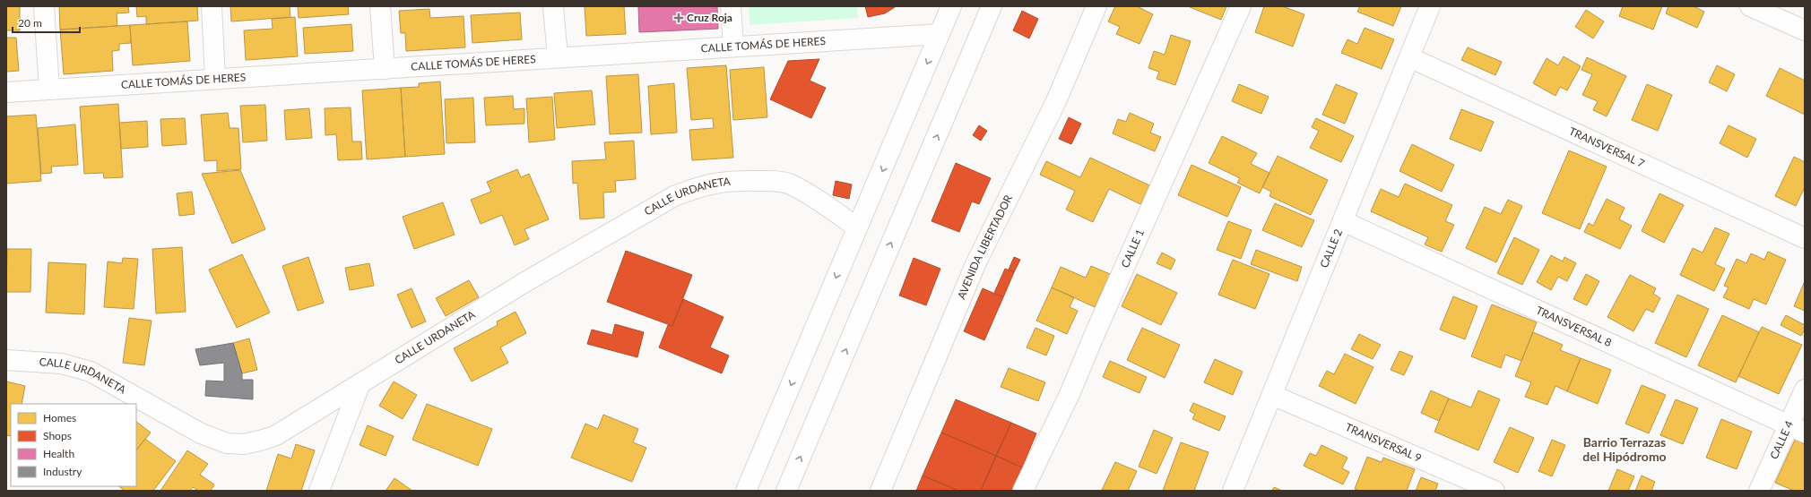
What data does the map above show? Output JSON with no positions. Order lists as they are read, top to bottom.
{
  "streets": {
    "street": [
      "CALLE TOMÁS DE HERES",
      "TRANSVERSAL 7",
      "CALLE URDANETA",
      "AVENIDA LIBERTADOR",
      "CALLE 1",
      "CALLE 2",
      "TRANSVERSAL 8",
      "CALLE 4",
      "TRANSVERSAL 9"
    ]
  },
  "crossings": [
    ["TRANSVERSAL 7", "CALLE 2"],
    ["CALLE 2", "TRANSVERSAL 8"],
    ["CALLE 2", "TRANSVERSAL 9"],
    ["TRANSVERSAL 8", "CALLE 4"]
  ],
  "districts": ["Barrio Terrazas del Hipódromo"],
  "places": {
    "health": ["Cruz Roja"]
  },
  "legend": [
    "Homes",
    "Shops",
    "Health",
    "Industry"
  ],
  "scale_bar": "20 m"
}
